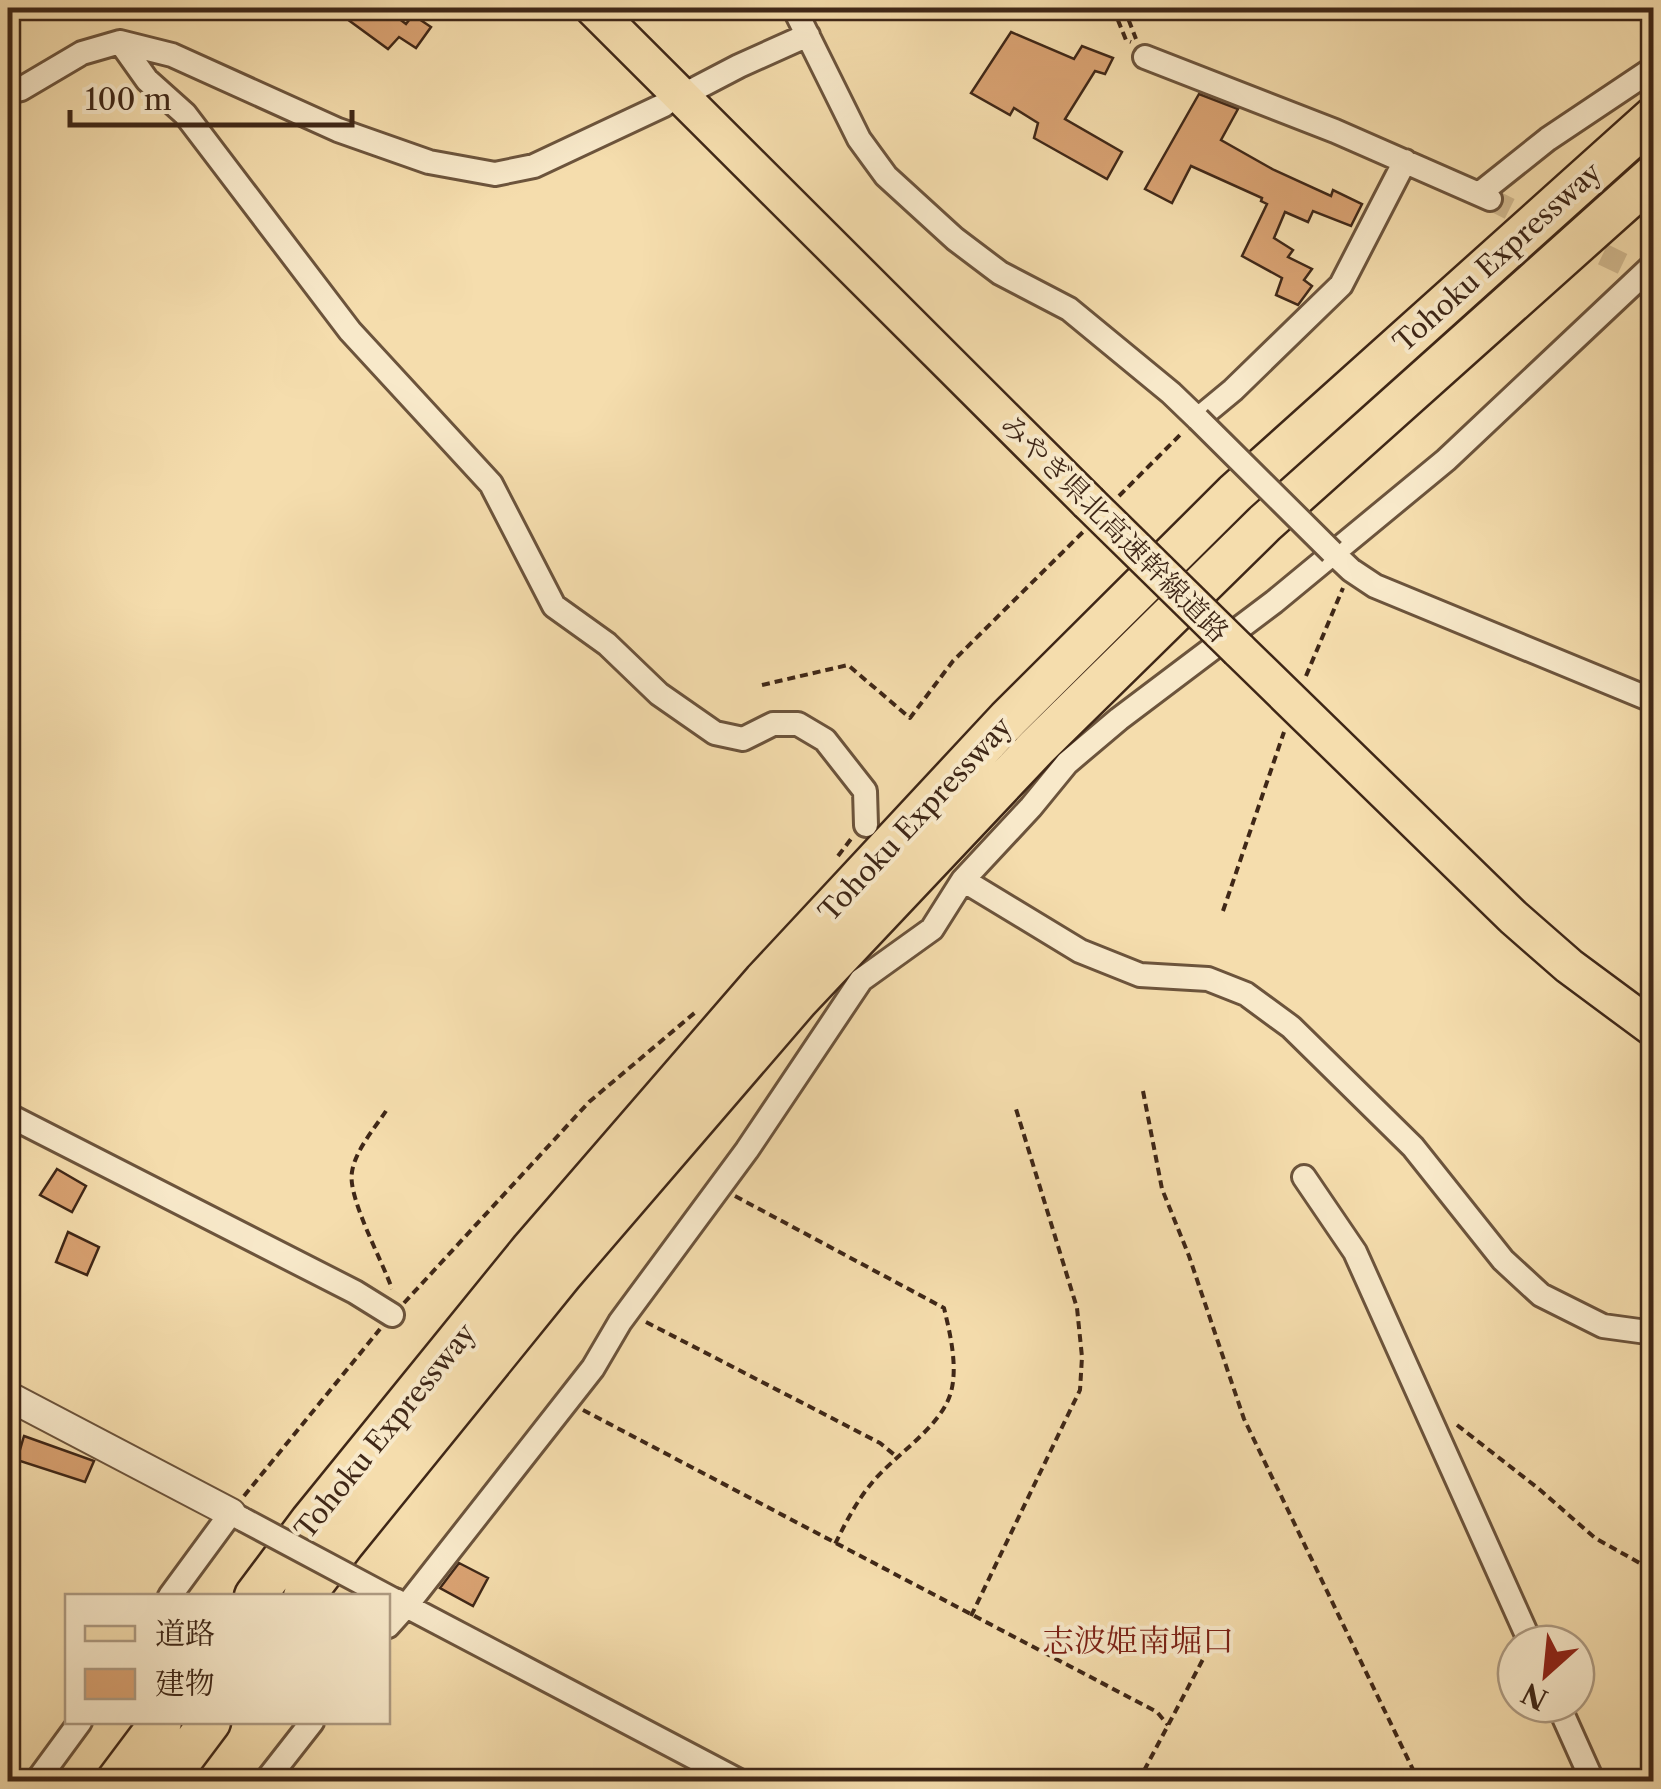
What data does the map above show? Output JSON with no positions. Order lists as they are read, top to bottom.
{
  "streets": {
    "highway": ["Tohoku Expressway"],
    "main road": ["みやぎ県北高速幹線道路"]
  },
  "districts": ["志波姫南堀口"],
  "legend": ["道路", "建物"],
  "scale_bar": "100 m",
  "north": "bottom left"
}
